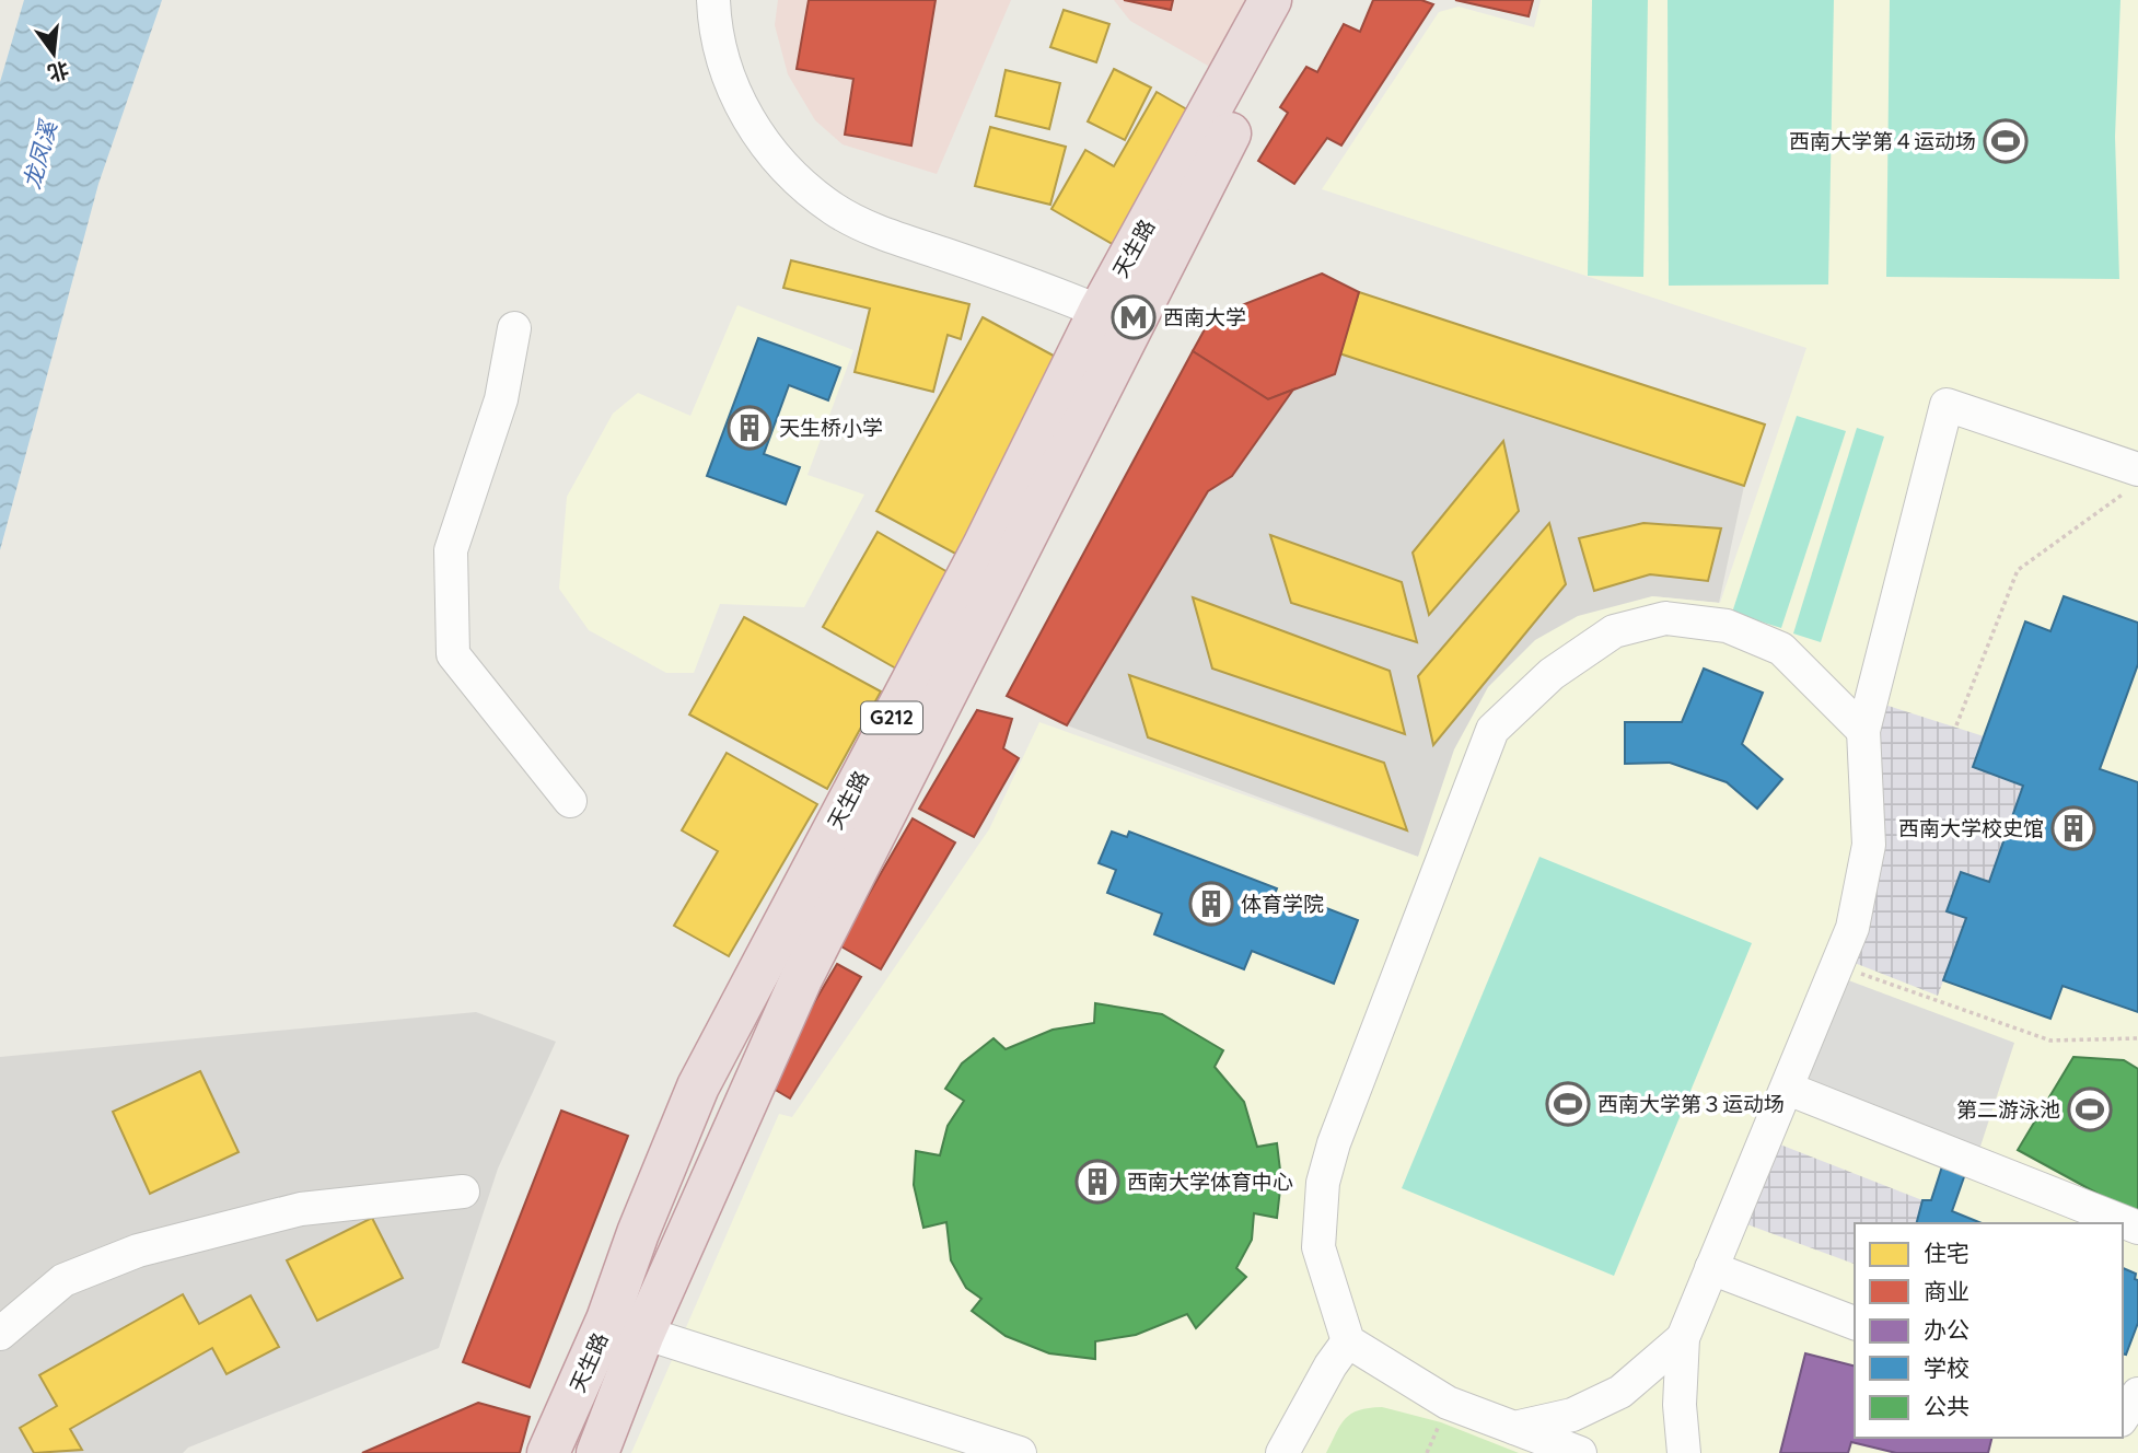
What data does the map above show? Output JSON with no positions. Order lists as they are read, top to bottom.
{
  "streets": {
    "highway": ["天生路", "G212"]
  },
  "water": ["龙凤溪"],
  "places": {
    "sports": ["西南大学第４运动场", "西南大学第３运动场", "第二游泳池"],
    "metro station": ["西南大学"],
    "building": [
      "天生桥小学",
      "西南大学校史馆",
      "体育学院",
      "西南大学体育中心"
    ]
  },
  "legend": [
    "住宅",
    "商业",
    "办公",
    "学校",
    "公共"
  ],
  "north": "bottom"
}
